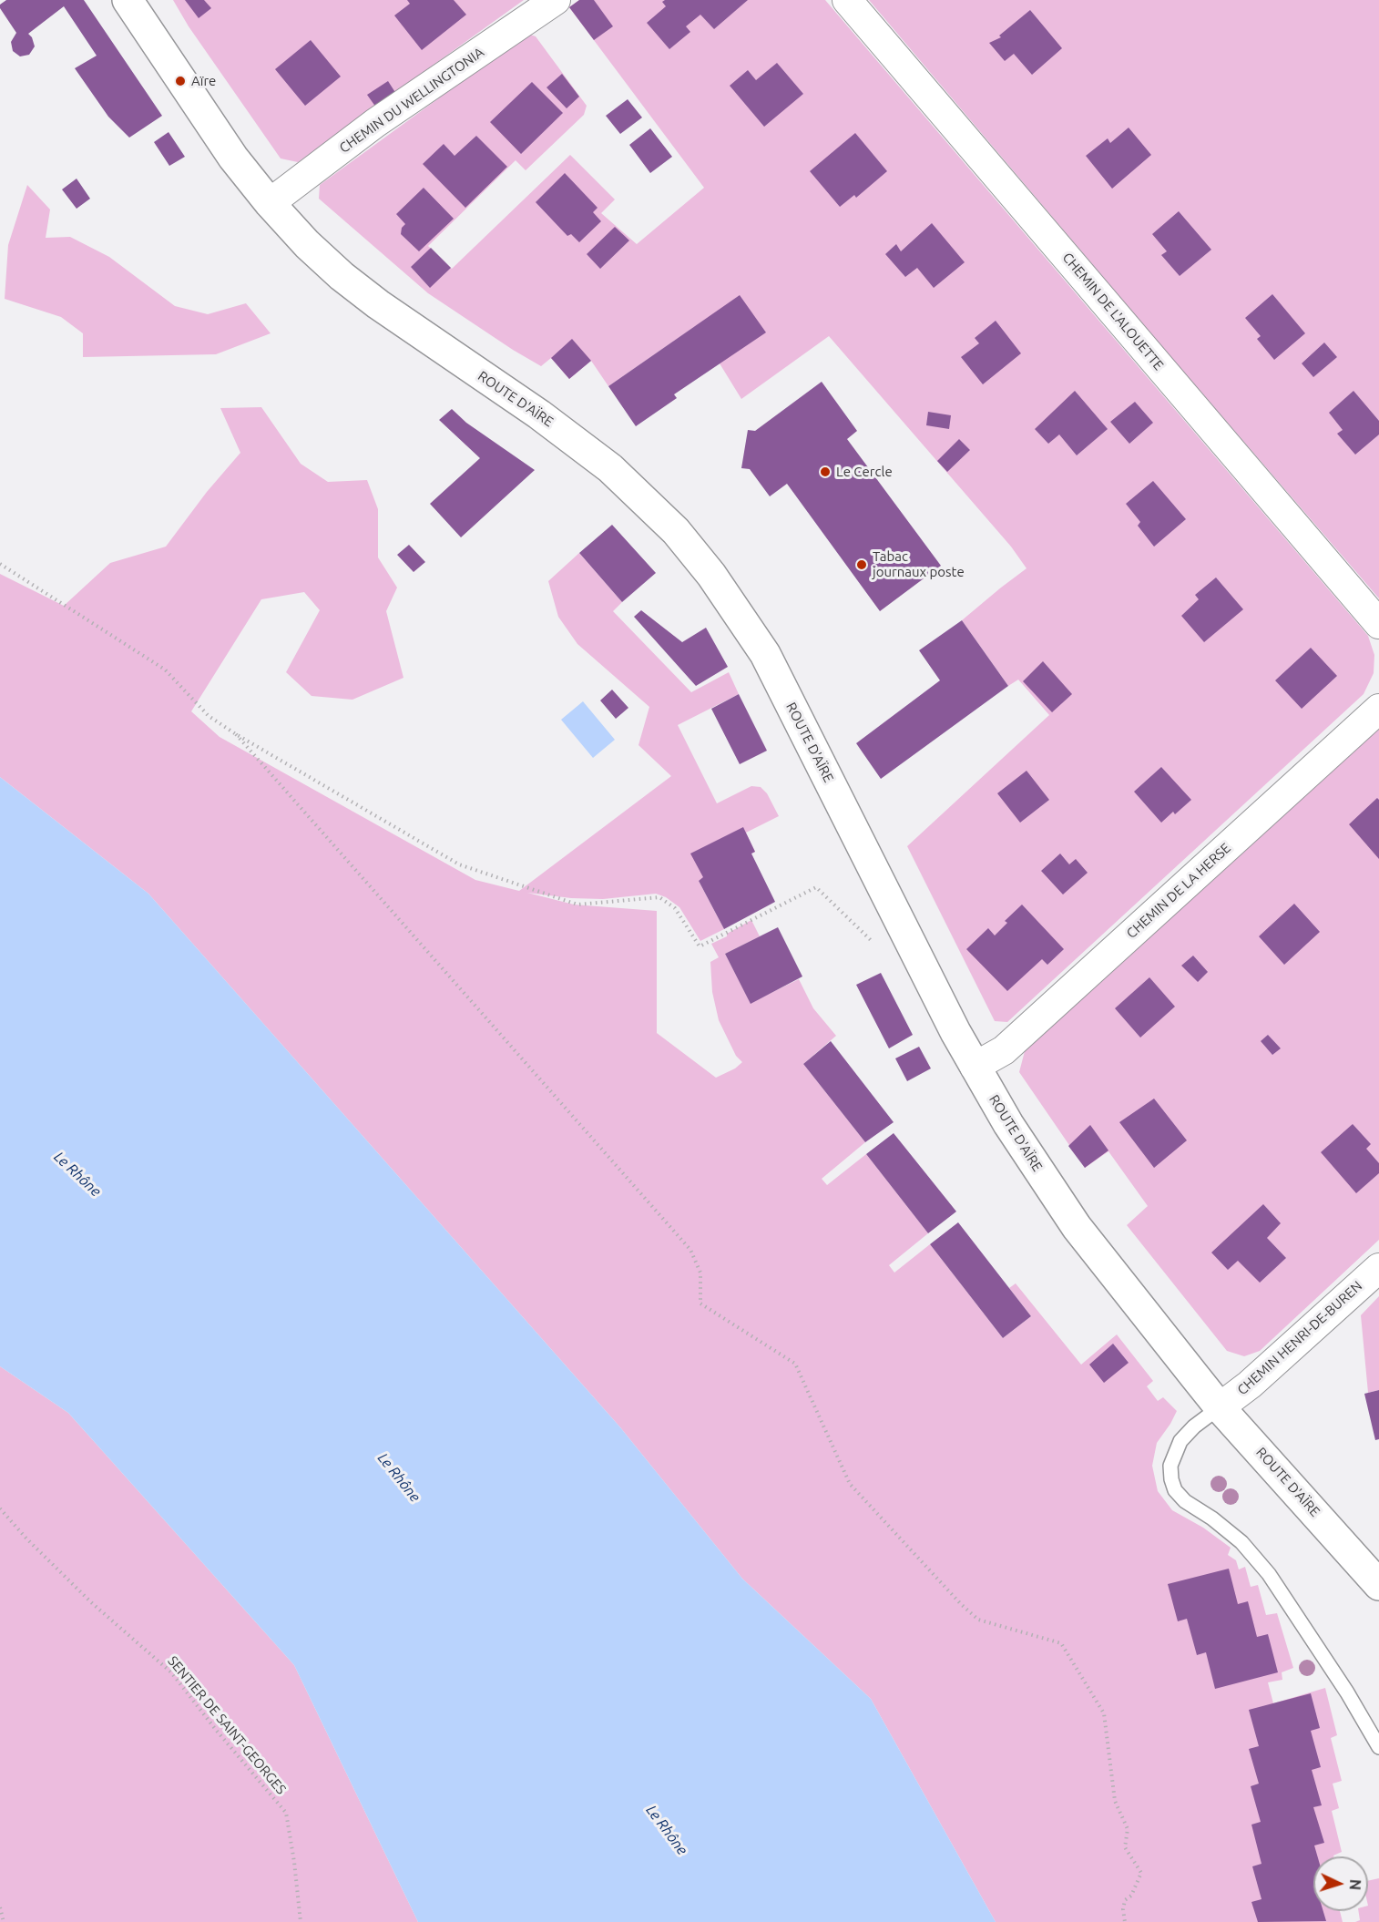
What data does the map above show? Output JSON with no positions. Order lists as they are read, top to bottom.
{
  "streets": {
    "street": [
      "CHEMIN DU WELLINGTONIA",
      "CHEMIN DE L'ALOUETTE",
      "ROUTE D'AÏRE",
      "CHEMIN DE LA HERSE",
      "CHEMIN HENRI-DE-BUREN"
    ],
    "path": ["SENTIER DE SAINT-GEORGES"]
  },
  "crossings": [
    ["CHEMIN DU WELLINGTONIA", "ROUTE D'AÏRE"],
    ["ROUTE D'AÏRE", "CHEMIN DE LA HERSE"],
    ["ROUTE D'AÏRE", "CHEMIN HENRI-DE-BUREN"]
  ],
  "water": ["Le Rhône"],
  "places": ["Aïre", "Le Cercle", "Tabac journaux poste"],
  "north": "right"
}
